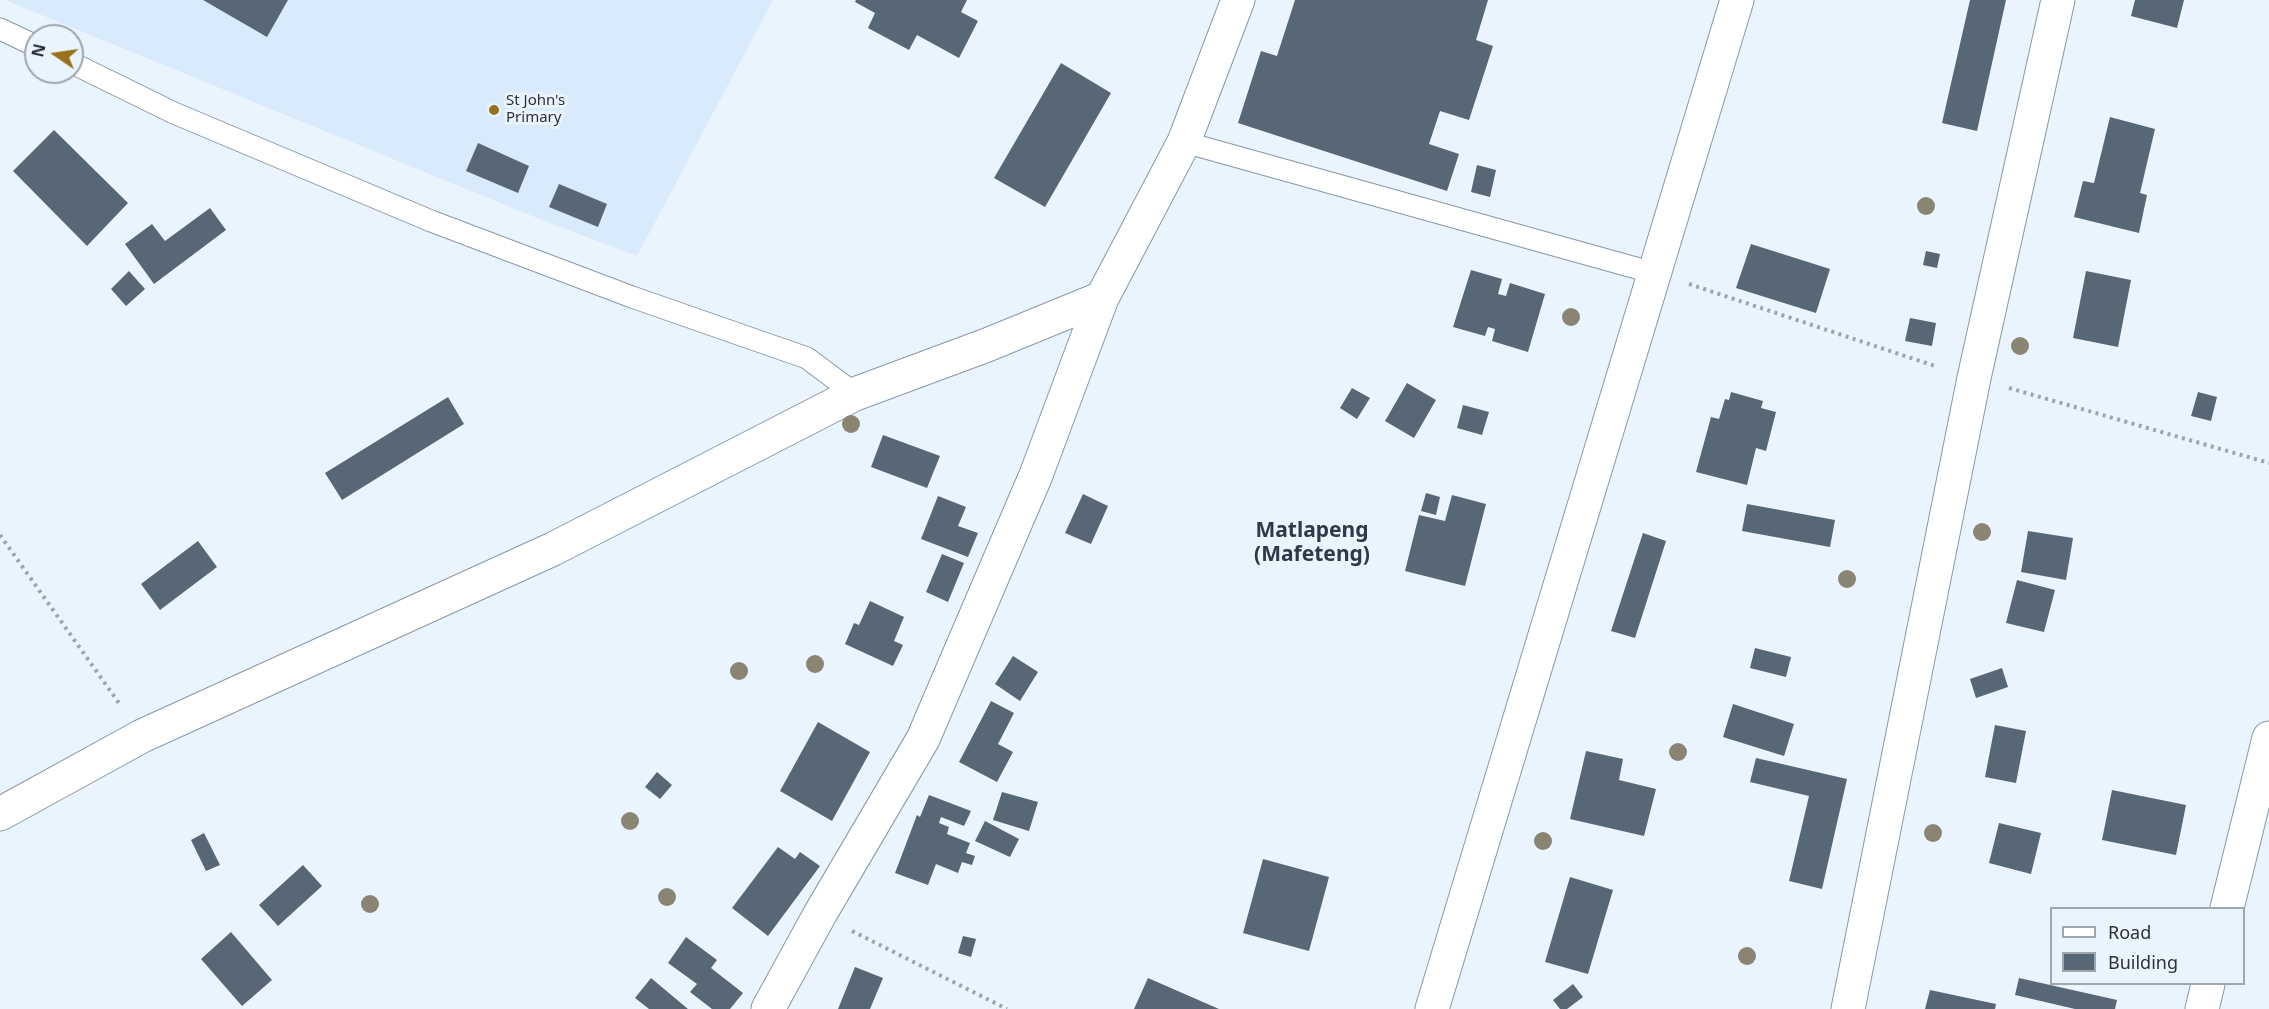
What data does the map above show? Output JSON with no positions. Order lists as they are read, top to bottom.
{
  "districts": ["Matlapeng (Mafeteng)"],
  "places": ["St John's Primary"],
  "legend": ["Road", "Building"],
  "north": "left"
}
